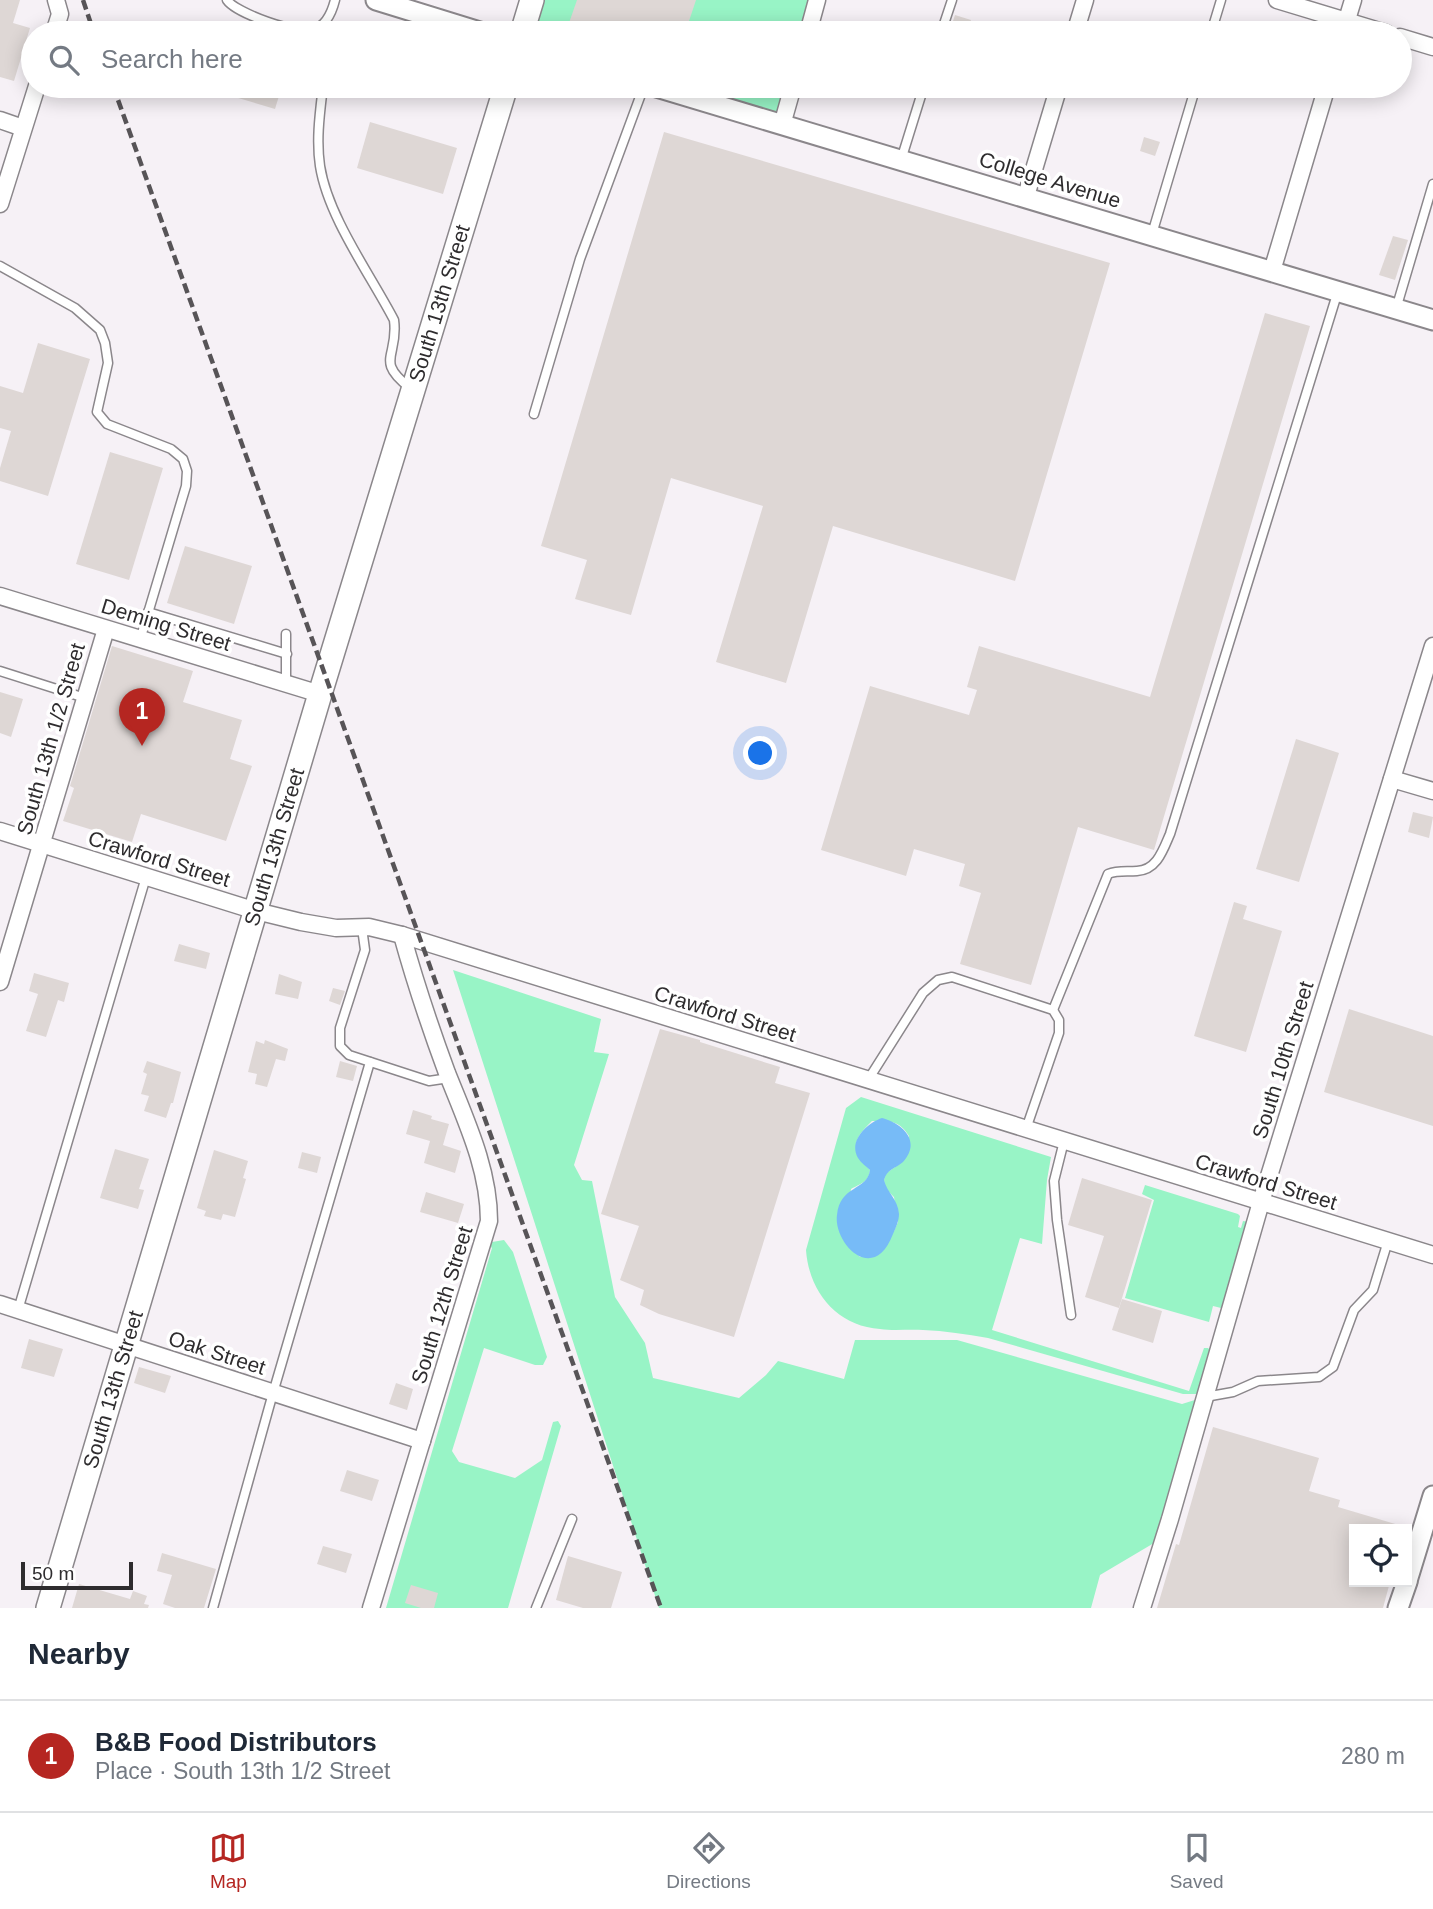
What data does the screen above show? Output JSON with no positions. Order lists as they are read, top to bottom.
{
  "streets": {
    "main road": ["South 13th Street"],
    "street": [
      "College Avenue",
      "Deming Street",
      "South 13th 1/2 Street",
      "Crawford Street",
      "South 10th Street",
      "South 12th Street",
      "Oak Street"
    ]
  },
  "crossings": [
    ["South 13th Street", "Deming Street"],
    ["South 13th Street", "Crawford Street"],
    ["South 13th Street", "Oak Street"],
    ["Deming Street", "South 13th 1/2 Street"],
    ["South 13th 1/2 Street", "Crawford Street"],
    ["Crawford Street", "South 10th Street"],
    ["Crawford Street", "South 12th Street"],
    ["South 12th Street", "Oak Street"]
  ],
  "scale_bar": "50 m",
  "page": {
    "search": "Search here",
    "pins": "1",
    "scale": "50 m",
    "heading": "Nearby",
    "list": [
      {
        "mark": "1",
        "name": "B&B Food Distributors",
        "note": "Place · South 13th 1/2 Street",
        "value": "280 m"
      }
    ],
    "nav": ["Map", "Directions", "Saved"]
  }
}
